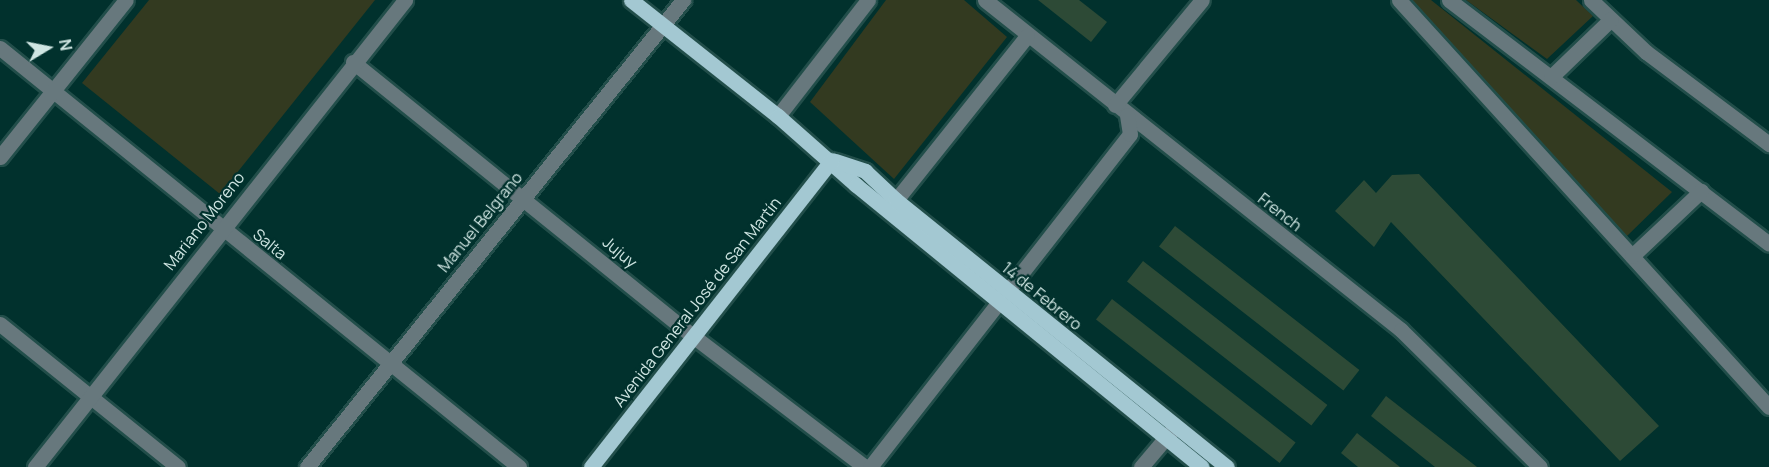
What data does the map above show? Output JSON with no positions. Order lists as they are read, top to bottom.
{
  "streets": {
    "main road": ["14 de Febrero", "Avenida General José de San Martín"],
    "street": [
      "French",
      "Mariano Moreno",
      "Manuel Belgrano",
      "Salta",
      "Jujuy"
    ]
  },
  "crossings": [
    ["Mariano Moreno", "Salta"],
    ["Mariano Moreno", "Jujuy"],
    ["Manuel Belgrano", "Salta"],
    ["Manuel Belgrano", "Jujuy"],
    ["Manuel Belgrano", "14 de Febrero"],
    ["Jujuy", "Avenida General José de San Martín"],
    ["14 de Febrero", "Avenida General José de San Martín"]
  ],
  "north": "right"
}
